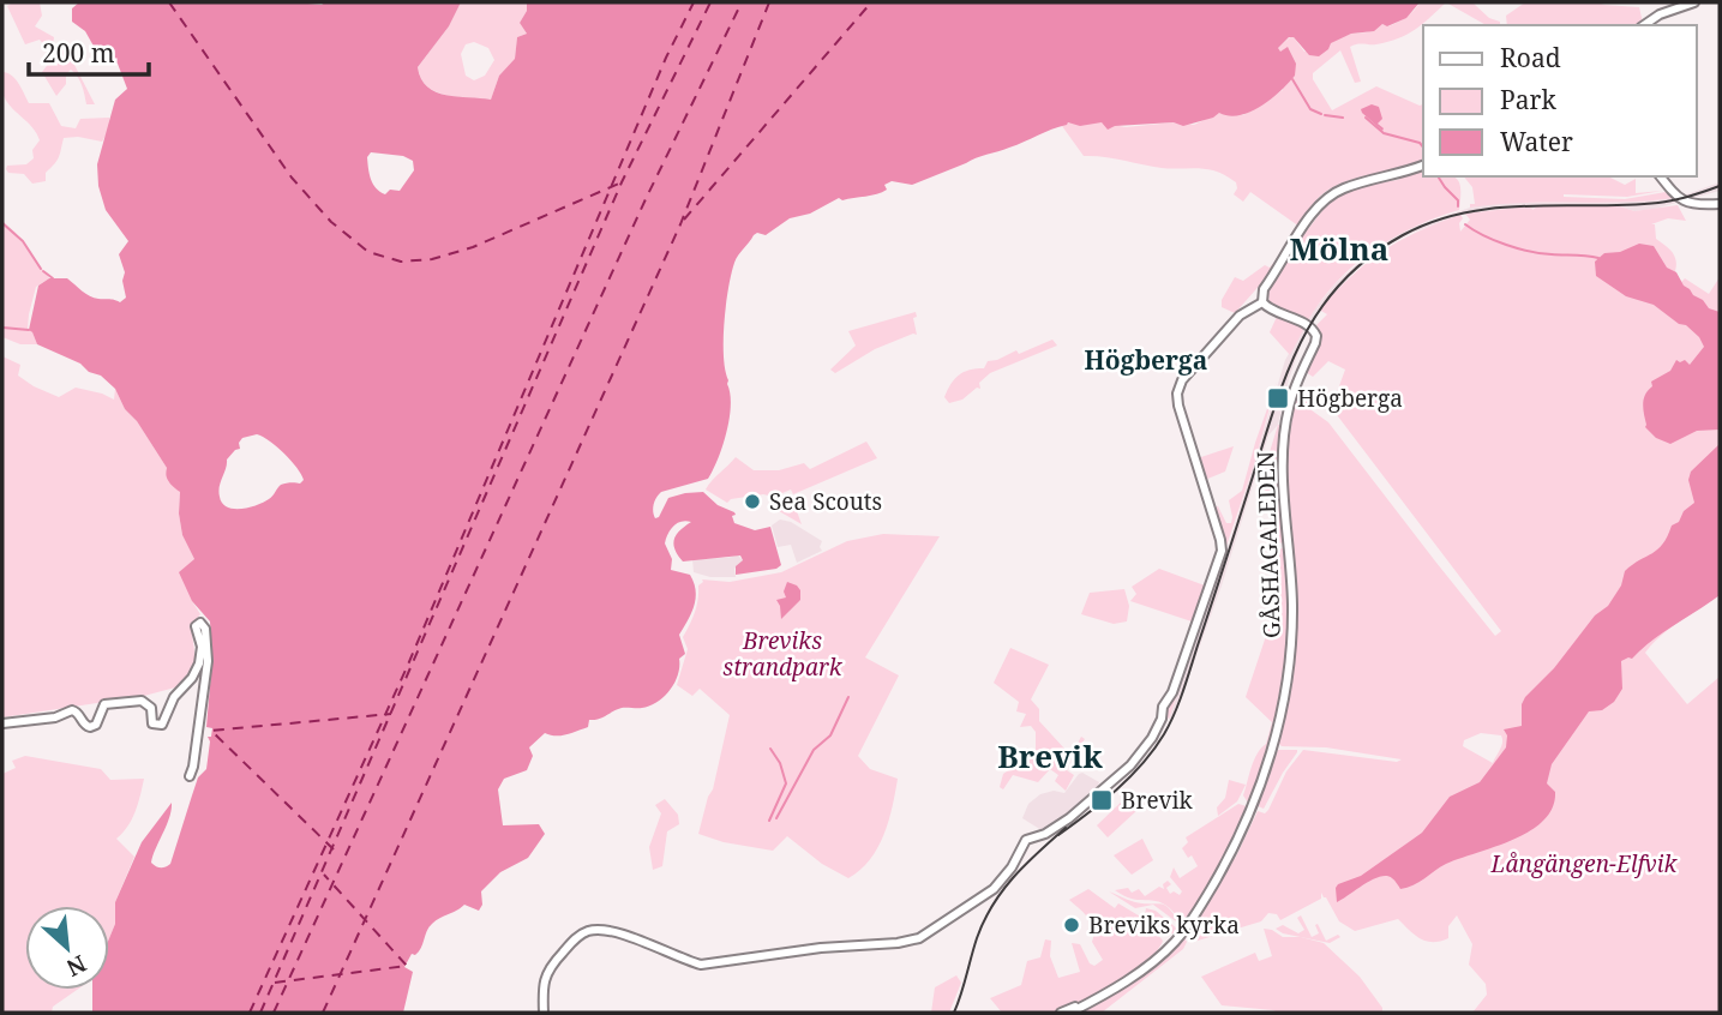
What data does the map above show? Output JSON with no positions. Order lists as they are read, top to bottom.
{
  "streets": {
    "street": ["GÅSHAGALEDEN"]
  },
  "districts": ["Mölna", "Högberga", "Brevik"],
  "parks": ["Breviks strandpark", "Långängen-Elfvik"],
  "places": {
    "transit": ["Högberga", "Brevik"],
    "other": ["Sea Scouts", "Breviks kyrka"]
  },
  "legend": ["Road", "Park", "Water"],
  "scale_bar": "200 m",
  "north": "bottom right"
}
